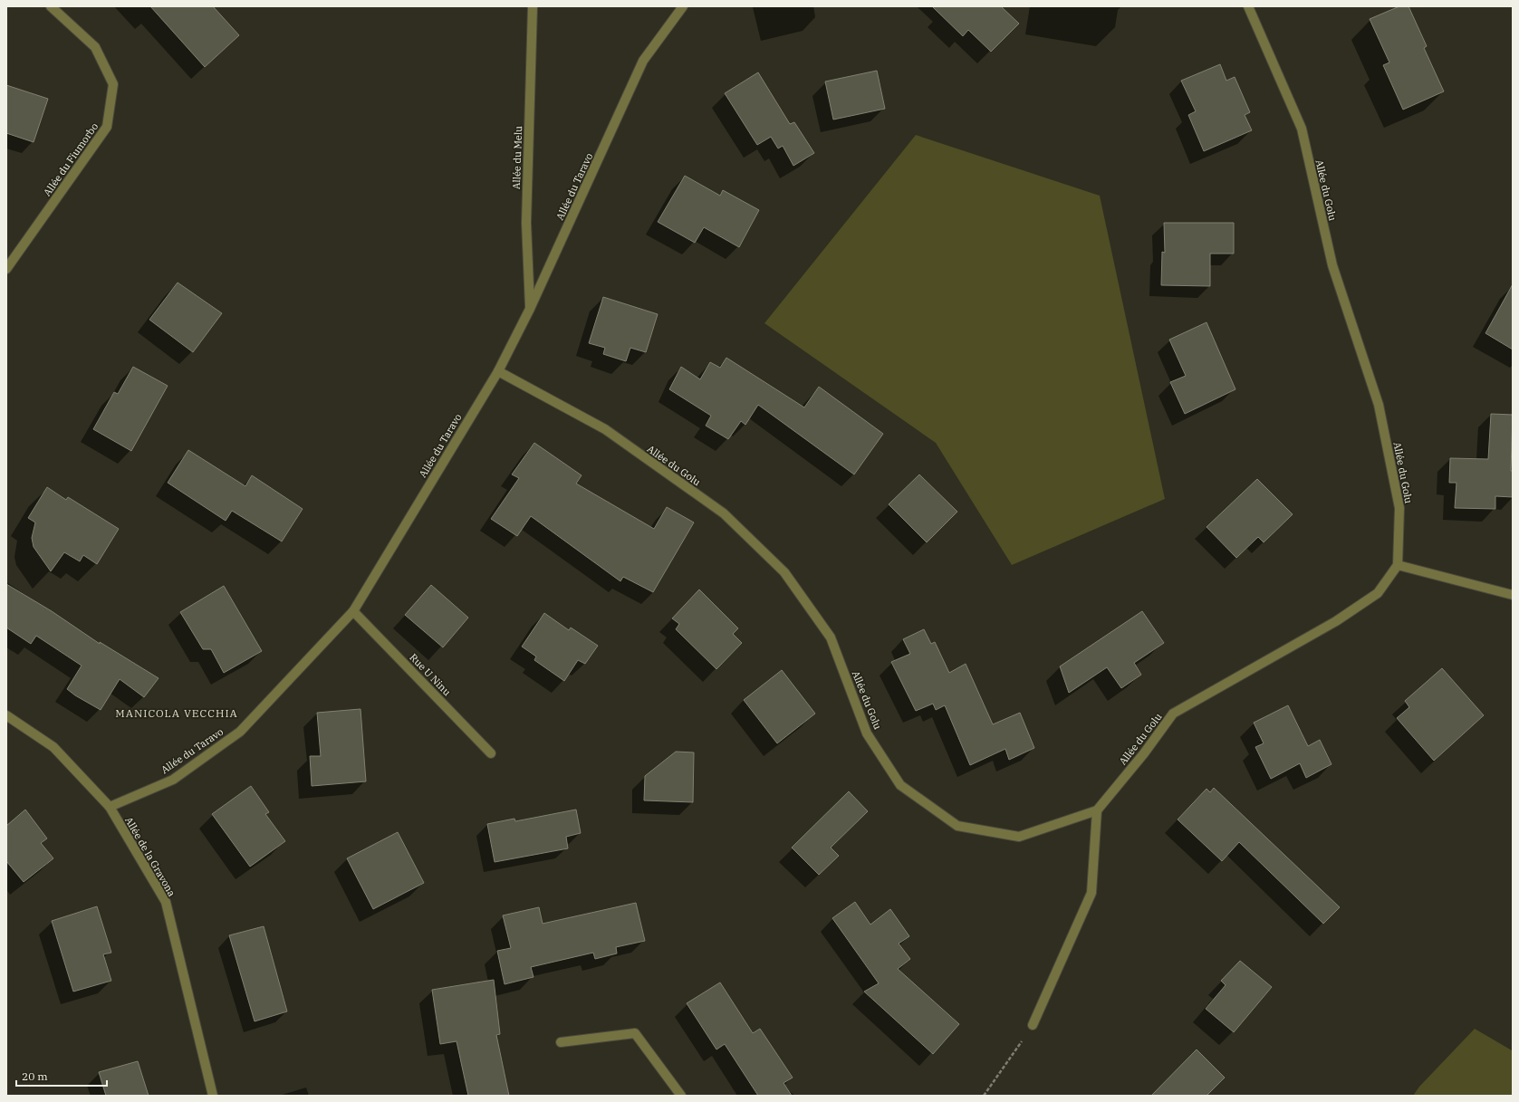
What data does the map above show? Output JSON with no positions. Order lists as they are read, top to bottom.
{
  "streets": {
    "street": [
      "Allée du Melu",
      "Allée du Fiumorbo",
      "Allée du Taravo",
      "Allée du Golu",
      "Rue U Ninu",
      "Allée de la Gravona"
    ]
  },
  "crossings": [
    ["Allée du Melu", "Allée du Taravo"],
    ["Allée du Taravo", "Allée du Golu"],
    ["Allée du Taravo", "Rue U Ninu"],
    ["Allée du Taravo", "Allée de la Gravona"]
  ],
  "districts": ["MANICOLA VECCHIA"],
  "scale_bar": "20 m"
}
